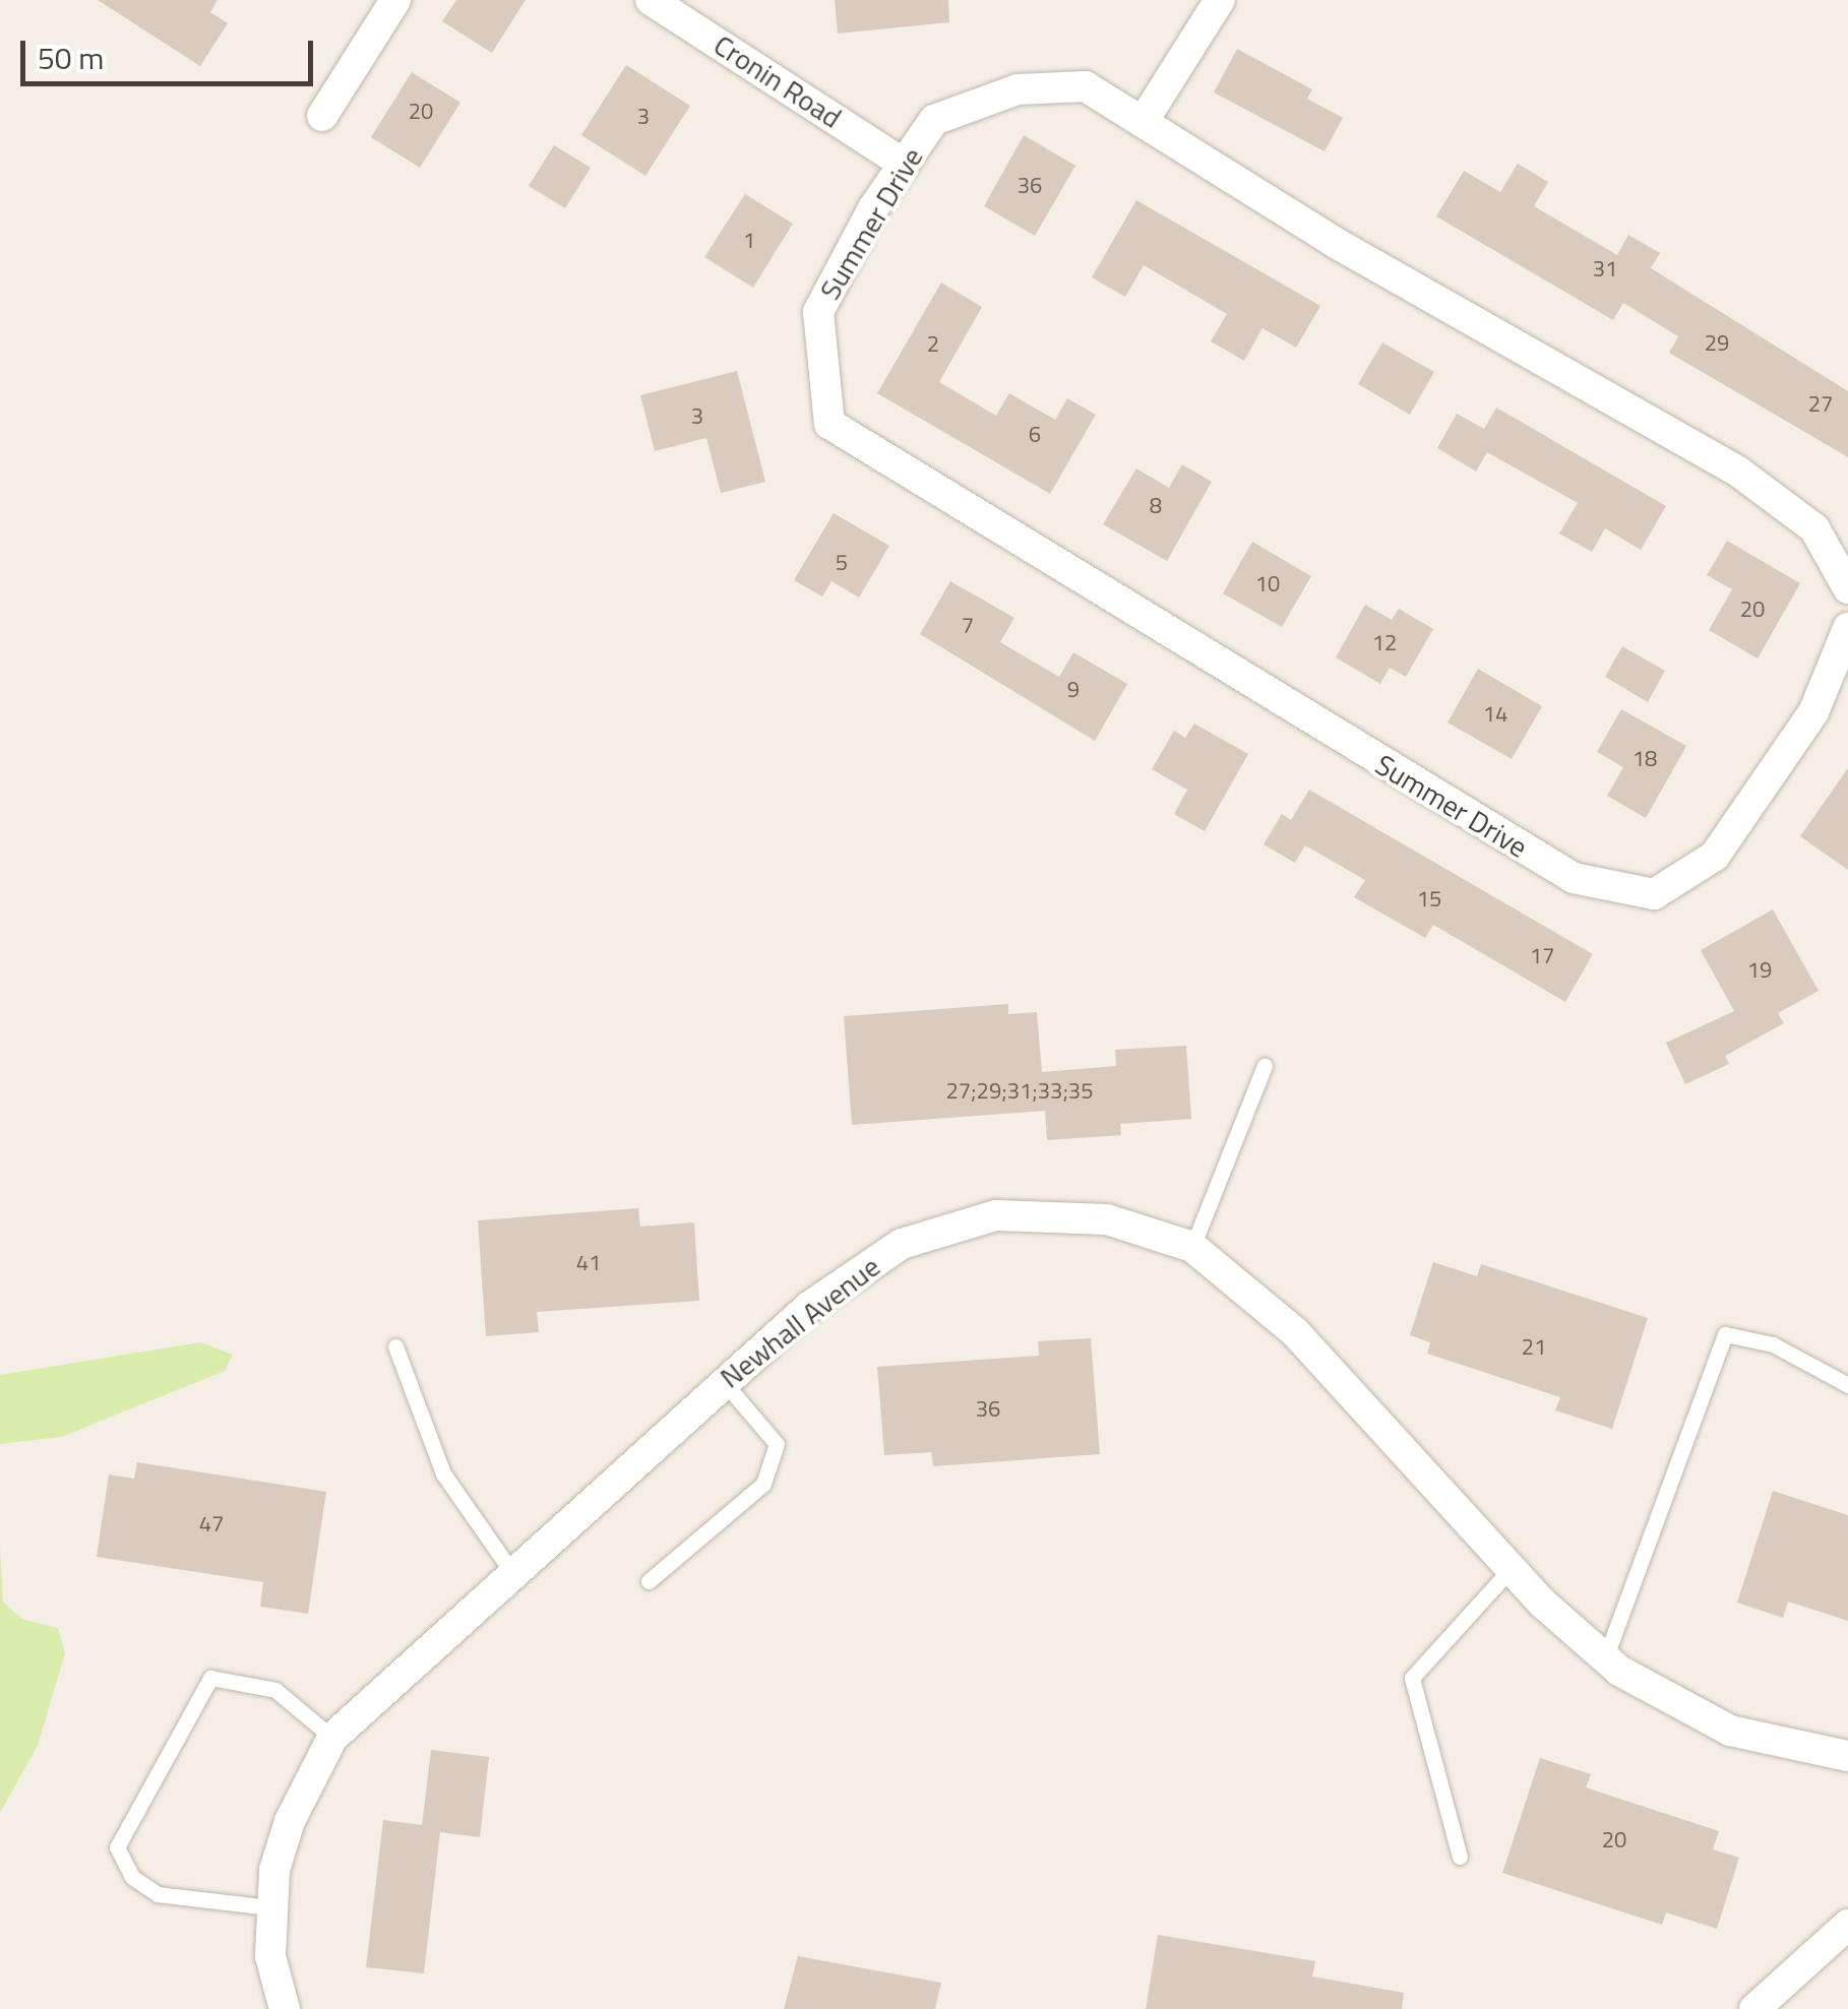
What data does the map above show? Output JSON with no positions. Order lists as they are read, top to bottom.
{
  "streets": {
    "street": ["Cronin Road", "Summer Drive", "Newhall Avenue"]
  },
  "crossings": [
    ["Cronin Road", "Summer Drive"]
  ],
  "house_numbers": [
    "20",
    "3",
    "36",
    "1",
    "31",
    "29",
    "2",
    "27",
    "3",
    "6",
    "8",
    "5",
    "10",
    "20",
    "7",
    "12",
    "9",
    "14",
    "18",
    "15",
    "17",
    "19",
    "27;29;31;33;35",
    "41",
    "21",
    "36",
    "47",
    "20"
  ],
  "scale_bar": "50 m"
}
